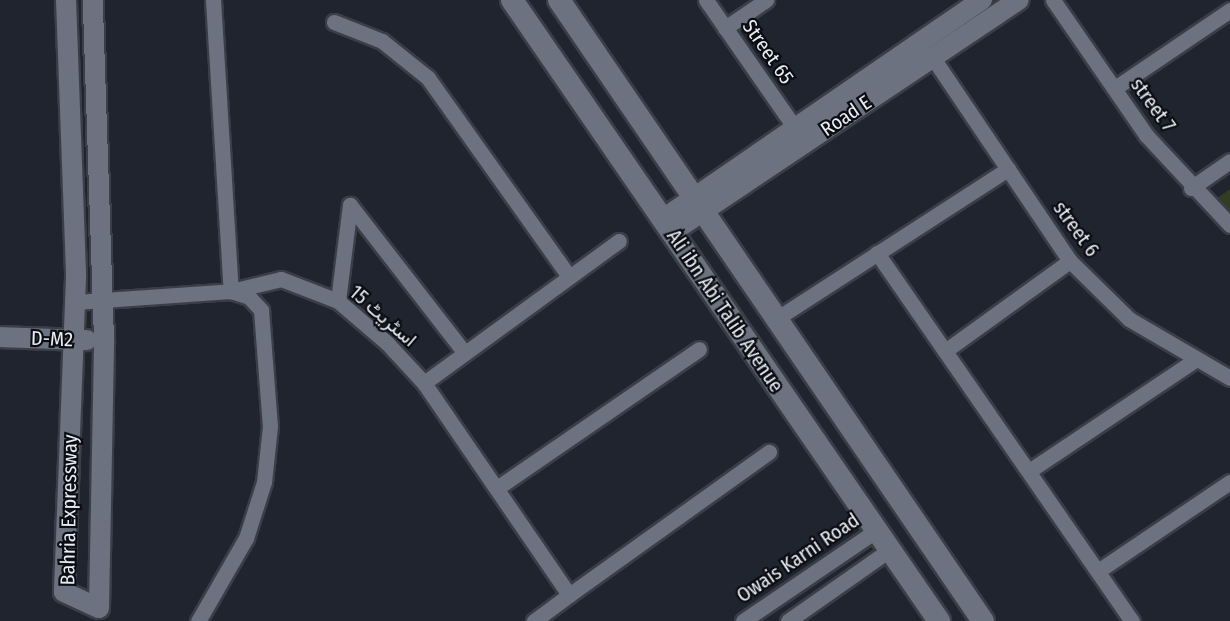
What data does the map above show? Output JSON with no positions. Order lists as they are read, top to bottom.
{
  "streets": {
    "main road": ["Ali ibn Abi Talib Avenue"],
    "street": [
      "Street 65",
      "street 7",
      "Road E",
      "street 6",
      "اسٹریٹ 15",
      "D-M2",
      "Bahria Expressway",
      "Owais Karni Road"
    ]
  },
  "crossings": [
    ["Street 65", "Road E"],
    ["Road E", "street 6"],
    ["Road E", "Ali ibn Abi Talib Avenue"],
    ["Ali ibn Abi Talib Avenue", "Owais Karni Road"],
    ["اسٹریٹ 15", "Bahria Expressway"],
    ["D-M2", "Bahria Expressway"]
  ]
}
